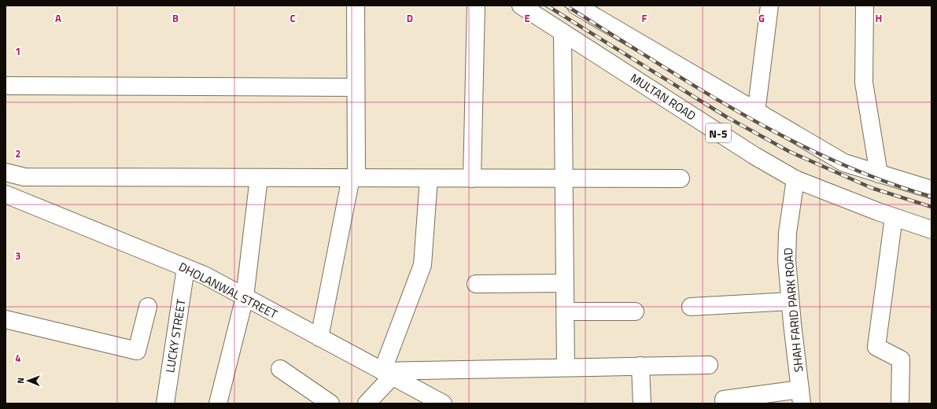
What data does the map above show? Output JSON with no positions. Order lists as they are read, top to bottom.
{
  "streets": {
    "street": [
      "MULTAN ROAD",
      "N-5",
      "DHOLANWAL STREET",
      "SHAH FARID PARK ROAD",
      "LUCKY STREET"
    ]
  },
  "crossings": [
    ["MULTAN ROAD", "SHAH FARID PARK ROAD"],
    ["DHOLANWAL STREET", "LUCKY STREET"]
  ],
  "north": "left",
  "grid": {
    "columns": [
      "A",
      "B",
      "C",
      "D",
      "E",
      "F",
      "G",
      "H"
    ],
    "rows": [
      "1",
      "2",
      "3",
      "4"
    ]
  }
}
